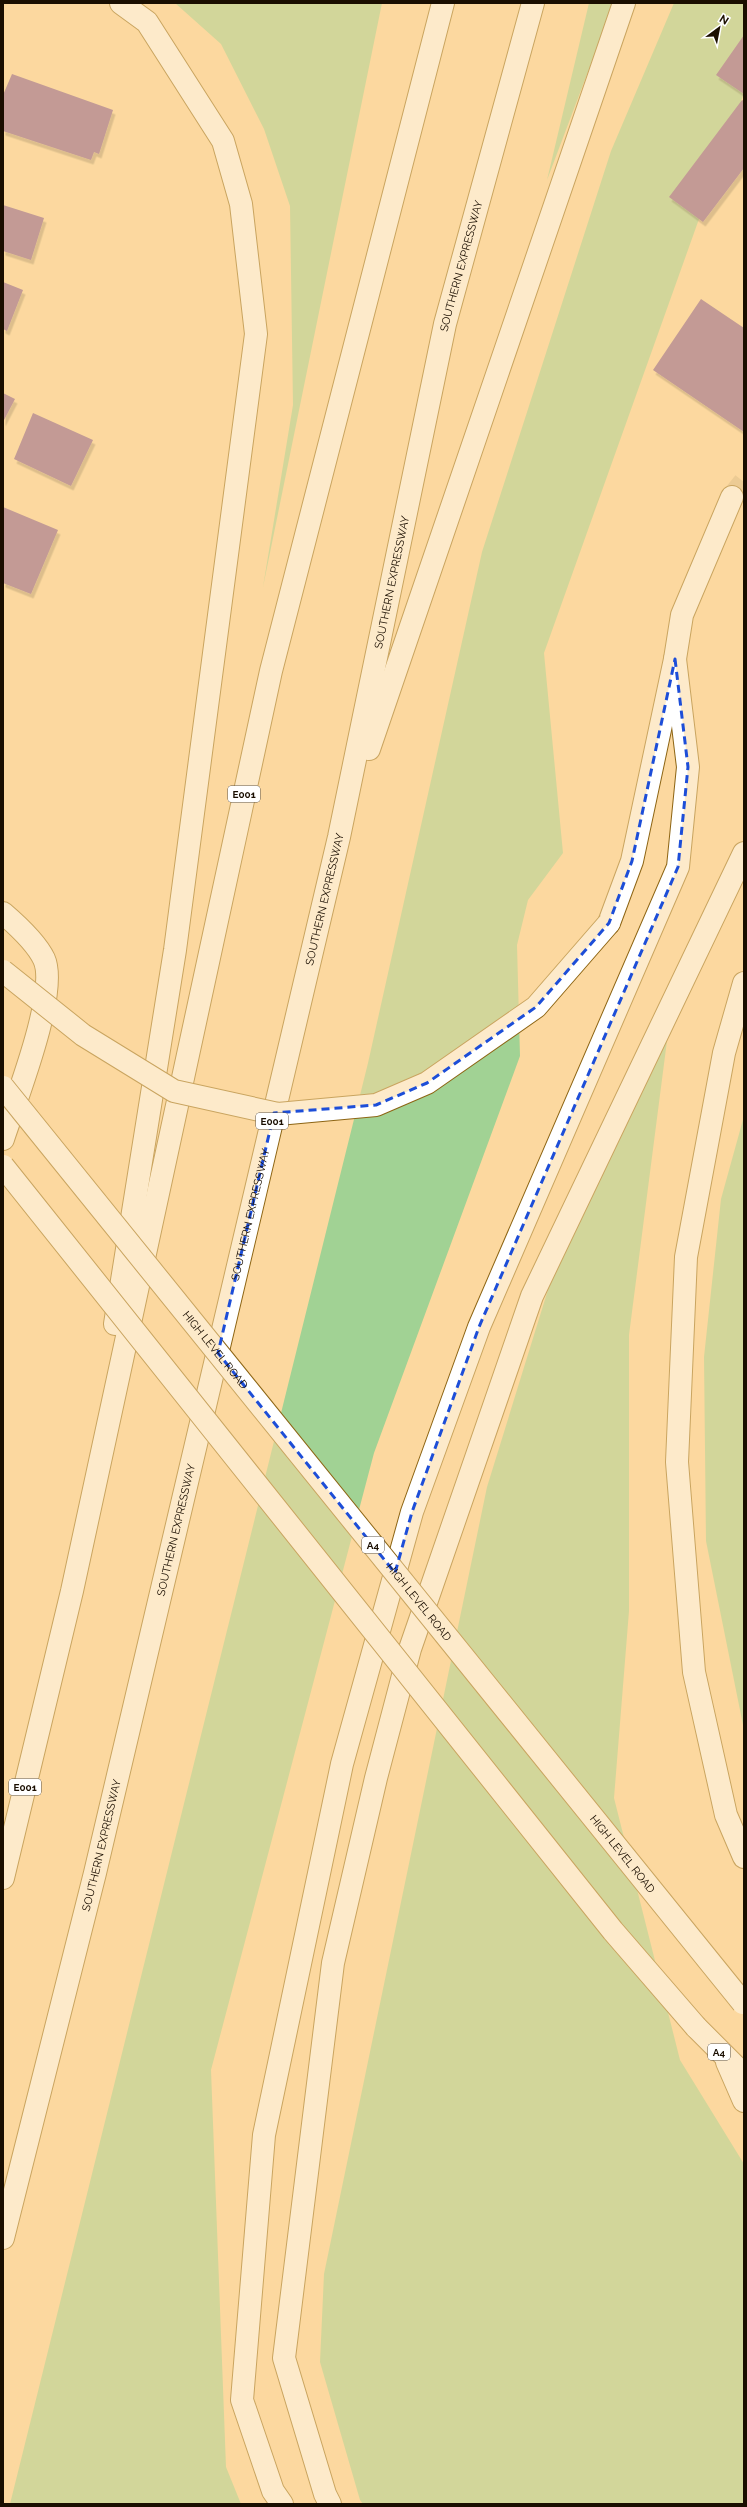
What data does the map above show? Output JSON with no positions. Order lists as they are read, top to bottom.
{
  "streets": {
    "highway": [
      "SOUTHERN EXPRESSWAY",
      "E001",
      "HIGH LEVEL ROAD",
      "A4"
    ]
  },
  "north": "top right"
}
